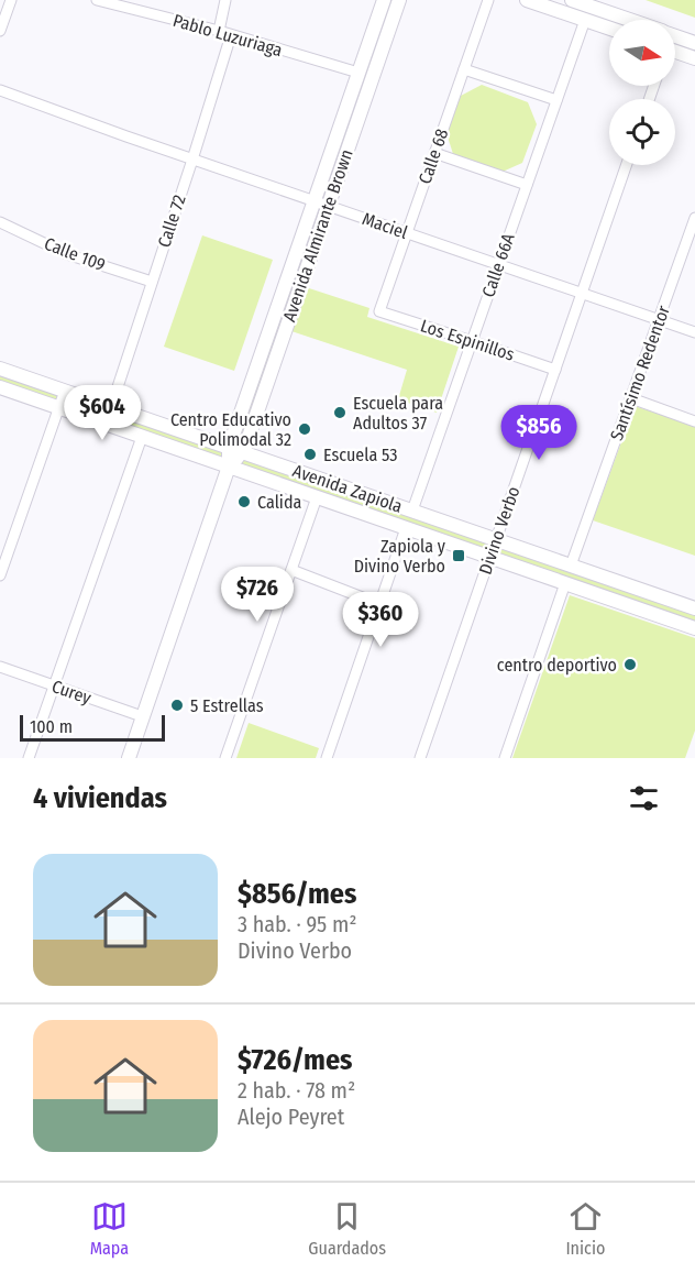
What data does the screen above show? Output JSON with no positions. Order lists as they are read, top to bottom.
{
  "streets": {
    "main road": ["Avenida Almirante Brown", "Avenida Zapiola"],
    "street": [
      "Pablo Luzuriaga",
      "Calle 68",
      "Calle 72",
      "Maciel",
      "Calle 109",
      "Calle 66A",
      "Los Espinillos",
      "Santísimo Redentor",
      "Divino Verbo",
      "Curey"
    ]
  },
  "crossings": [
    ["Pablo Luzuriaga", "Calle 72"],
    ["Pablo Luzuriaga", "Avenida Almirante Brown"],
    ["Calle 68", "Maciel"],
    ["Calle 68", "Los Espinillos"],
    ["Calle 72", "Maciel"],
    ["Calle 72", "Calle 109"],
    ["Calle 72", "Avenida Zapiola"],
    ["Maciel", "Avenida Almirante Brown"],
    ["Maciel", "Calle 66A"],
    ["Maciel", "Santísimo Redentor"],
    ["Maciel", "Divino Verbo"],
    ["Avenida Almirante Brown", "Avenida Zapiola"],
    ["Avenida Almirante Brown", "Curey"],
    ["Calle 66A", "Los Espinillos"],
    ["Calle 66A", "Avenida Zapiola"],
    ["Los Espinillos", "Divino Verbo"],
    ["Santísimo Redentor", "Avenida Zapiola"],
    ["Avenida Zapiola", "Divino Verbo"]
  ],
  "places": {
    "other": [
      "Escuela para Adultos 37",
      "Centro Educativo Polimodal 32",
      "Escuela 53",
      "Calida",
      "centro deportivo",
      "5 Estrellas"
    ],
    "transit": ["Zapiola y Divino Verbo"]
  },
  "scale_bar": "100 m",
  "north": "right",
  "page": {
    "price": [
      "$604",
      "$856",
      "$726",
      "$360"
    ],
    "scale": "100 m",
    "heading": "4 viviendas",
    "list": [
      {
        "name": "$856/mes",
        "note": "3 hab. · 95 m² · Divino Verbo"
      },
      {
        "name": "$726/mes",
        "note": "2 hab. · 78 m² · Alejo Peyret"
      }
    ],
    "tabs": ["Mapa", "Guardados", "Inicio"]
  }
}
